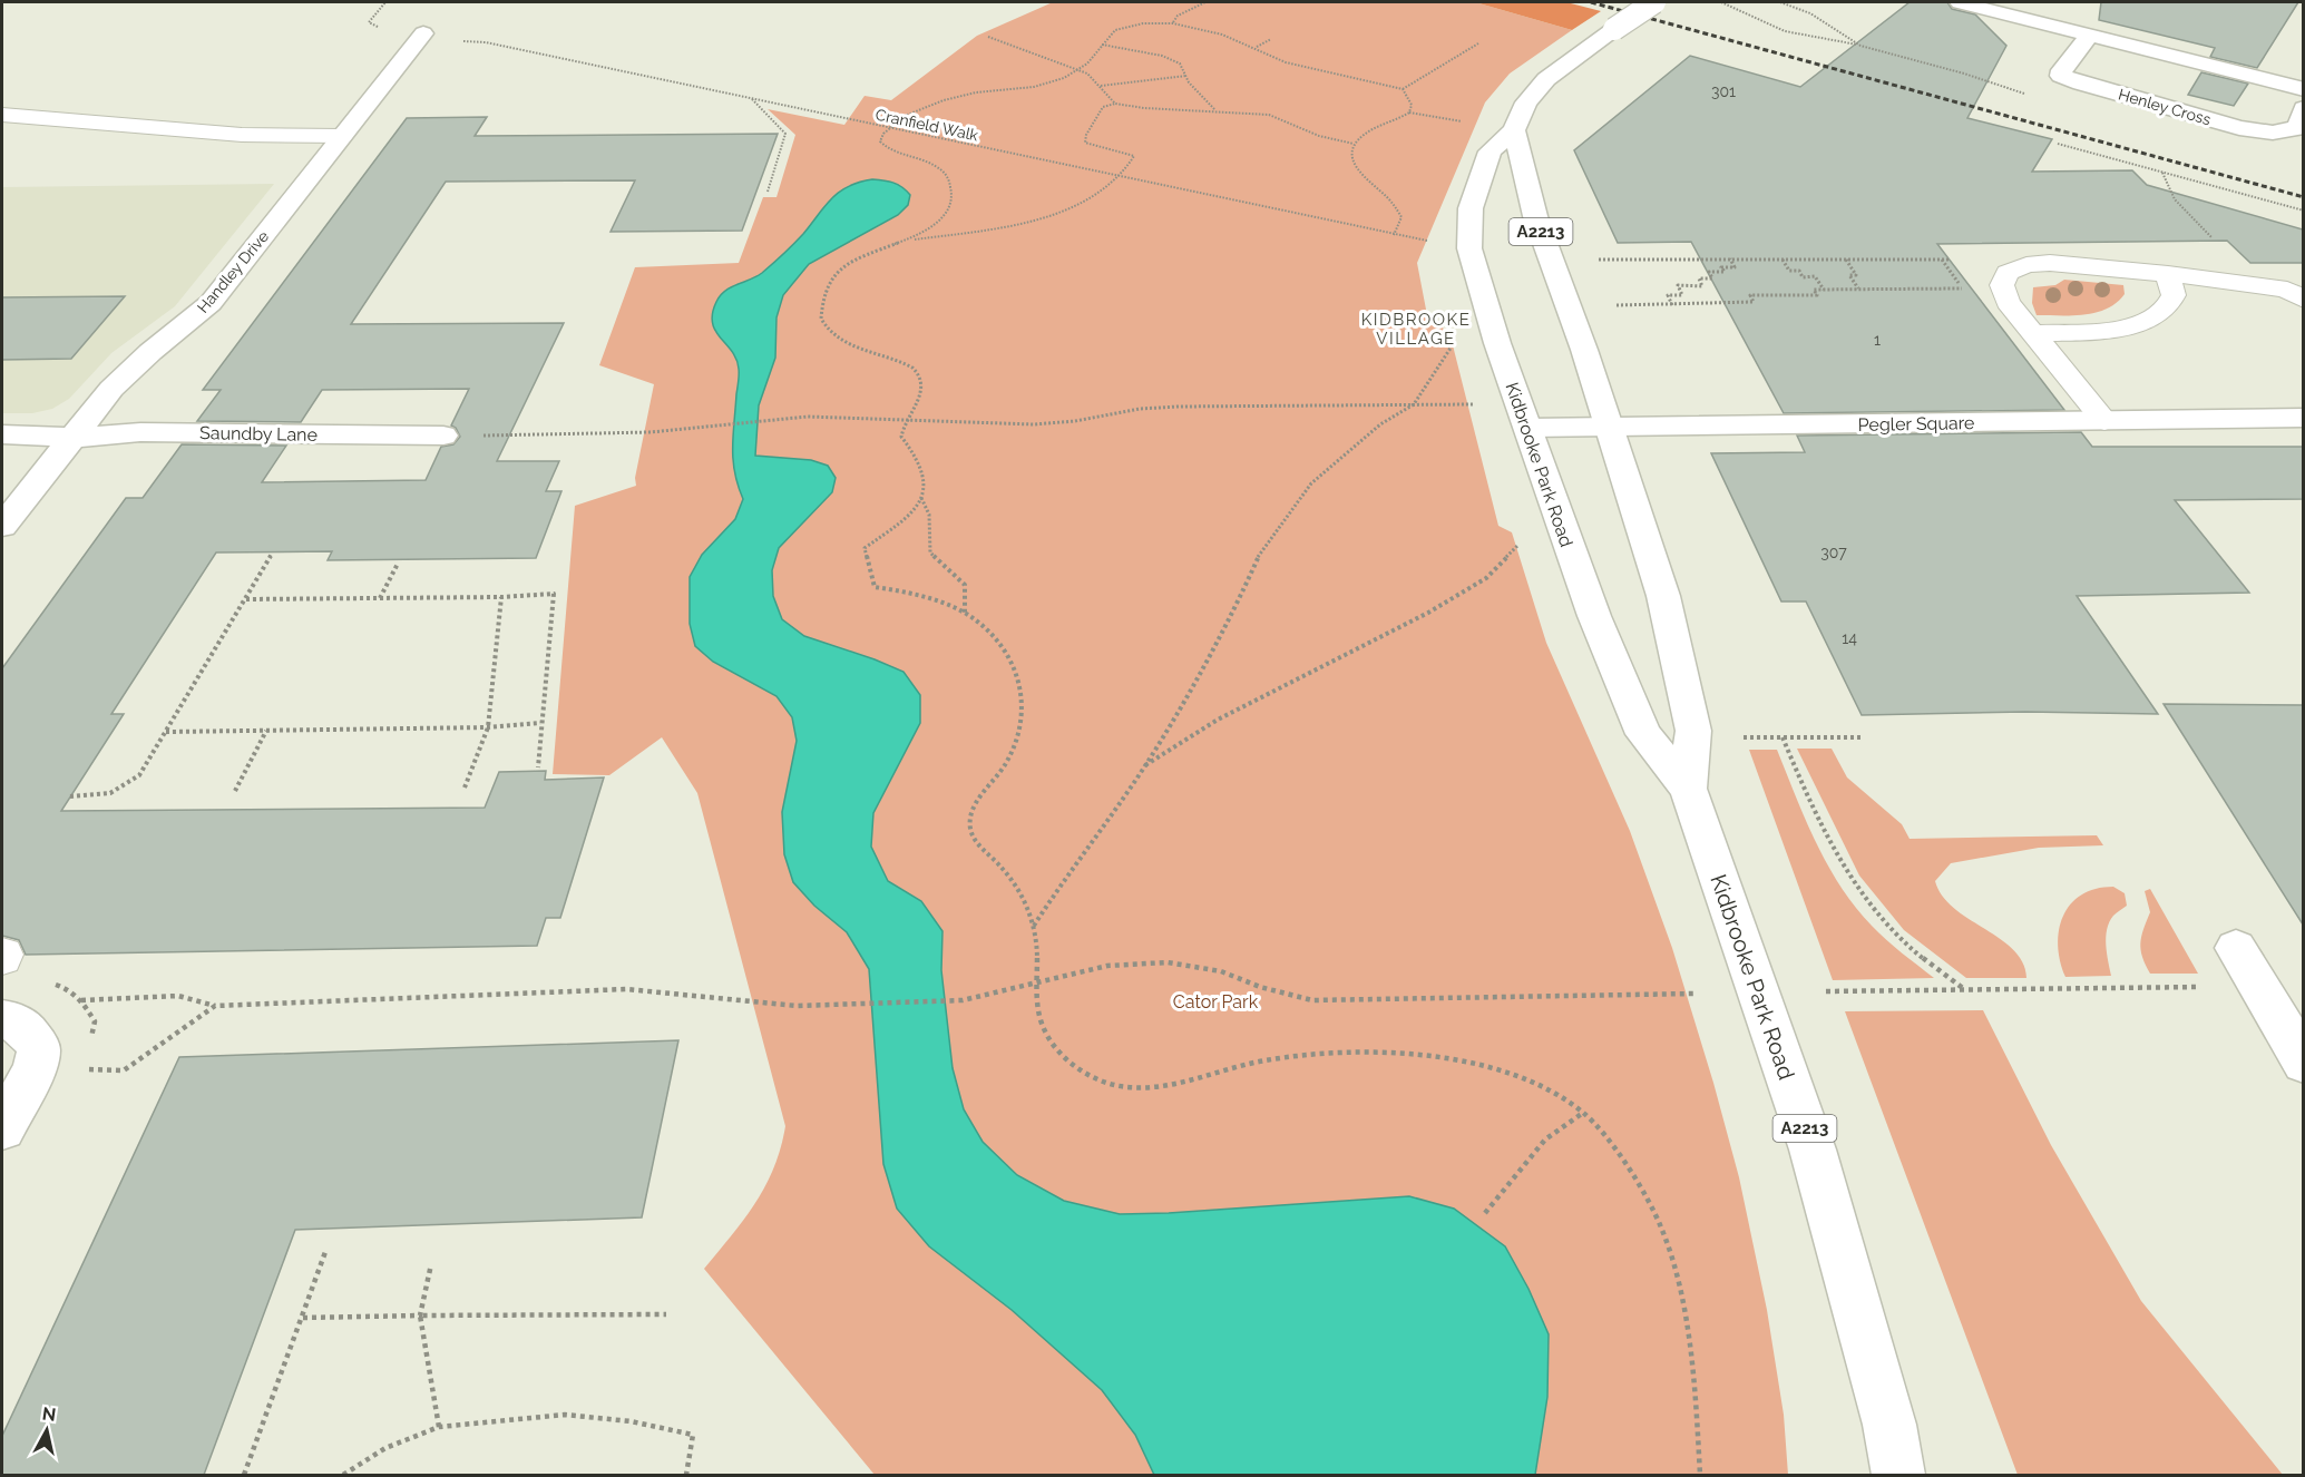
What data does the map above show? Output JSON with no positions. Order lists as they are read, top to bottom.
{
  "streets": {
    "main road": [
      "Henley Cross",
      "A2213",
      "Handley Drive",
      "Pegler Square",
      "Saundby Lane",
      "Kidbrooke Park Road"
    ],
    "path": ["Cranfield Walk"]
  },
  "crossings": [
    ["Cranfield Walk", "Handley Drive"],
    ["Handley Drive", "Saundby Lane"],
    ["Pegler Square", "Kidbrooke Park Road"]
  ],
  "districts": ["KIDBROOKE VILLAGE"],
  "parks": ["Cator Park"],
  "house_numbers": [
    "301",
    "1",
    "307",
    "14"
  ],
  "north": "top"
}
